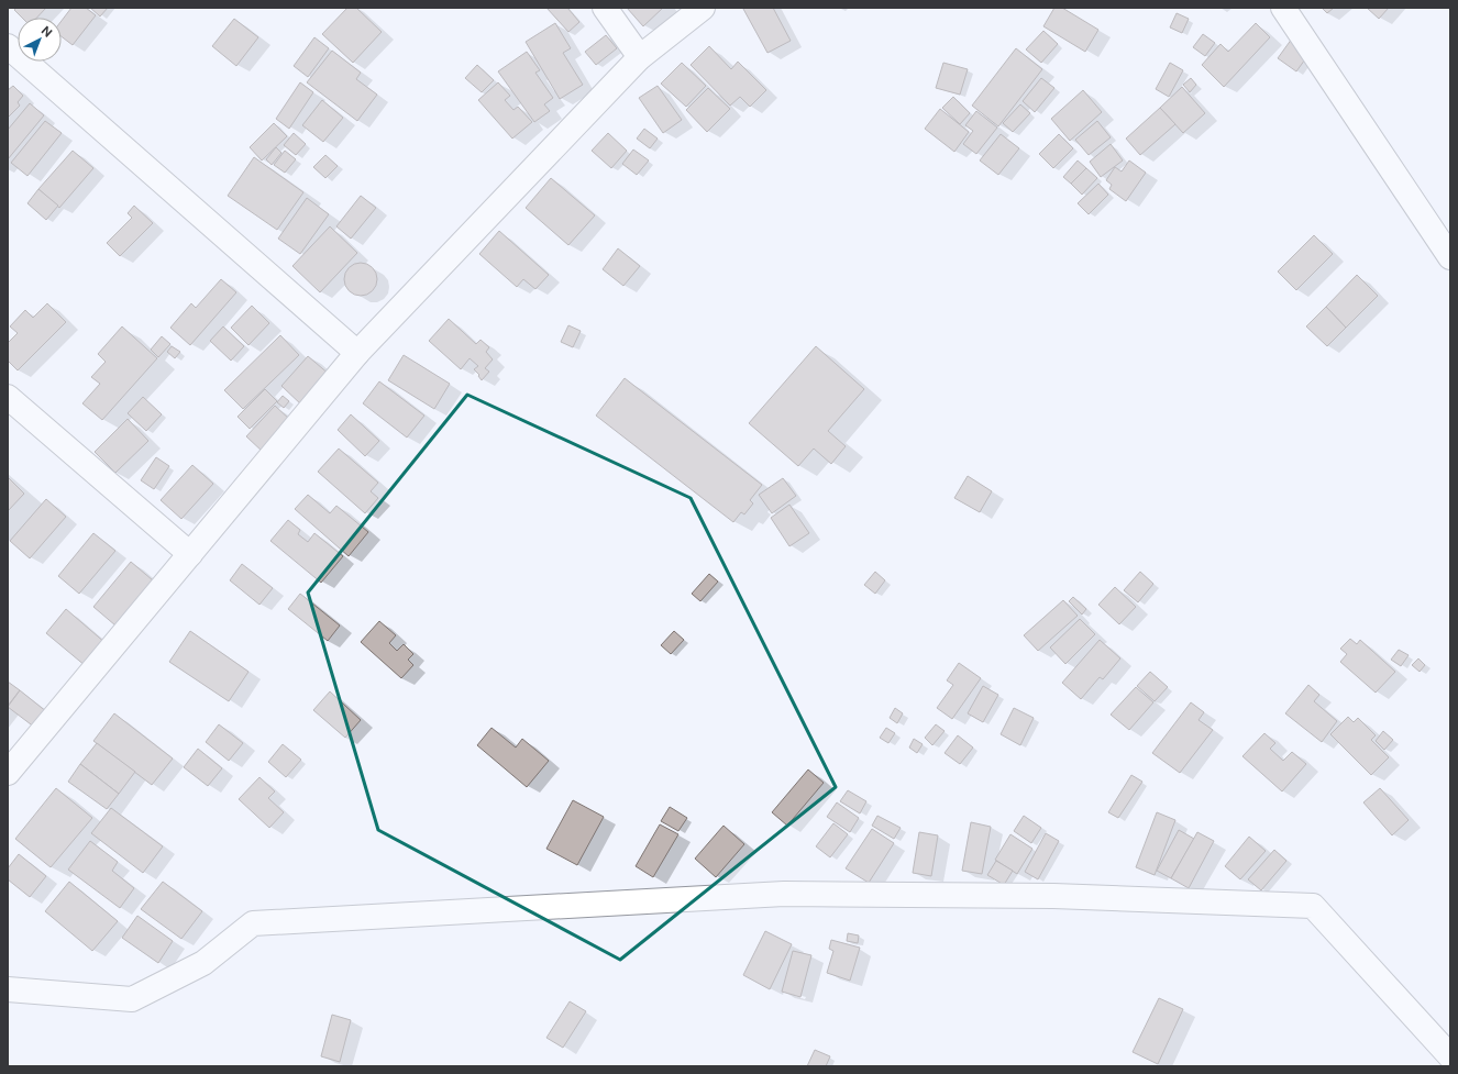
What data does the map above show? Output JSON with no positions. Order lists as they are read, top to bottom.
{
  "north": "top right"
}
